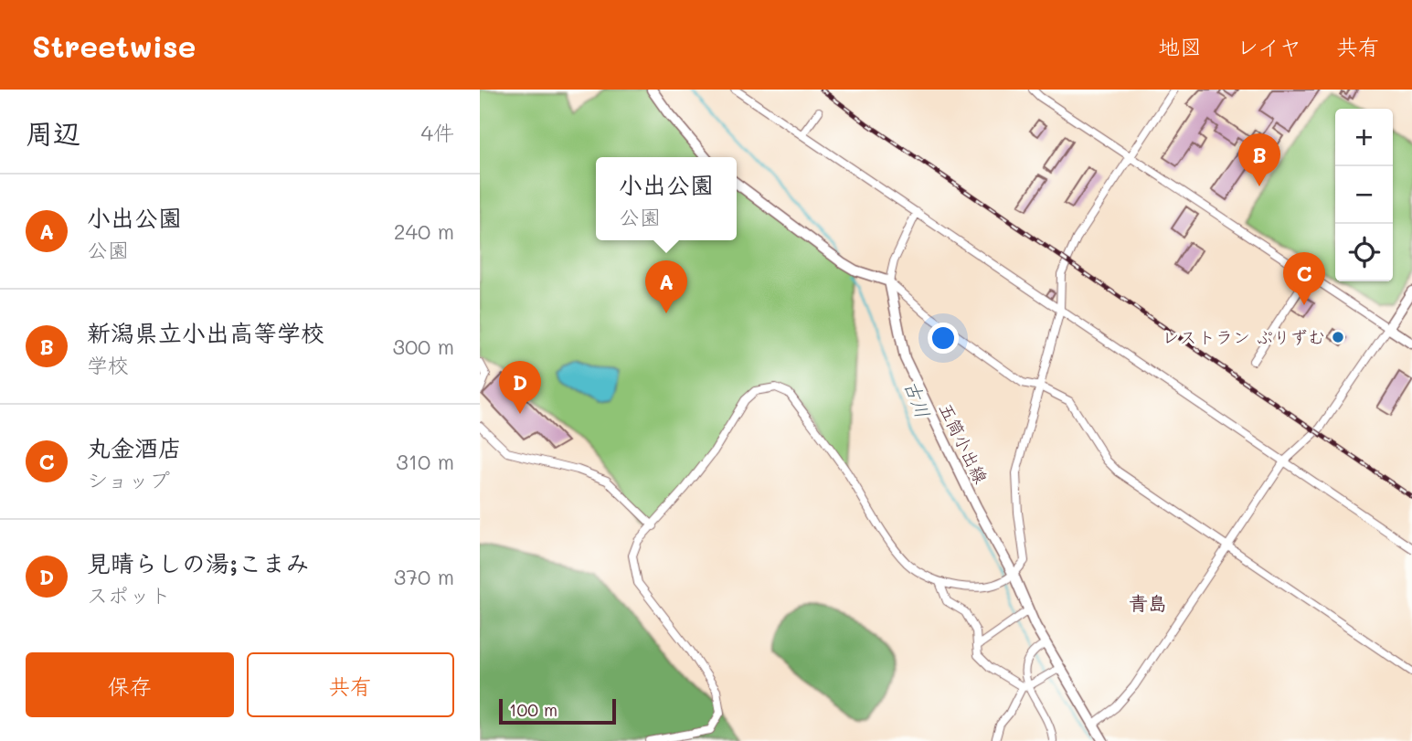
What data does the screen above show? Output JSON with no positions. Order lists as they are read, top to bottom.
{
  "streets": {
    "main road": ["五筒小出線"]
  },
  "districts": ["青島"],
  "water": ["古川"],
  "places": ["レストラン ぷりずむ"],
  "scale_bar": "100 m",
  "page": {
    "header": "Streetwise",
    "nav": ["地図", "レイヤ", "共有"],
    "heading": ["周辺", "4件"],
    "map_buttons": ["+", "−"],
    "pins": [
      "B",
      "C",
      "A",
      "D"
    ],
    "popup": ["小出公園", "公園"],
    "list": [
      {
        "mark": "A",
        "name": "小出公園",
        "note": "公園",
        "value": "240 m"
      },
      {
        "mark": "B",
        "name": "新潟県立小出高等学校",
        "note": "学校",
        "value": "300 m"
      },
      {
        "mark": "C",
        "name": "丸金酒店",
        "note": "ショップ",
        "value": "310 m"
      },
      {
        "mark": "D",
        "name": "見晴らしの湯;こまみ",
        "note": "スポット",
        "value": "370 m"
      }
    ],
    "buttons": ["保存", "共有"],
    "scale": "100 m"
  }
}
